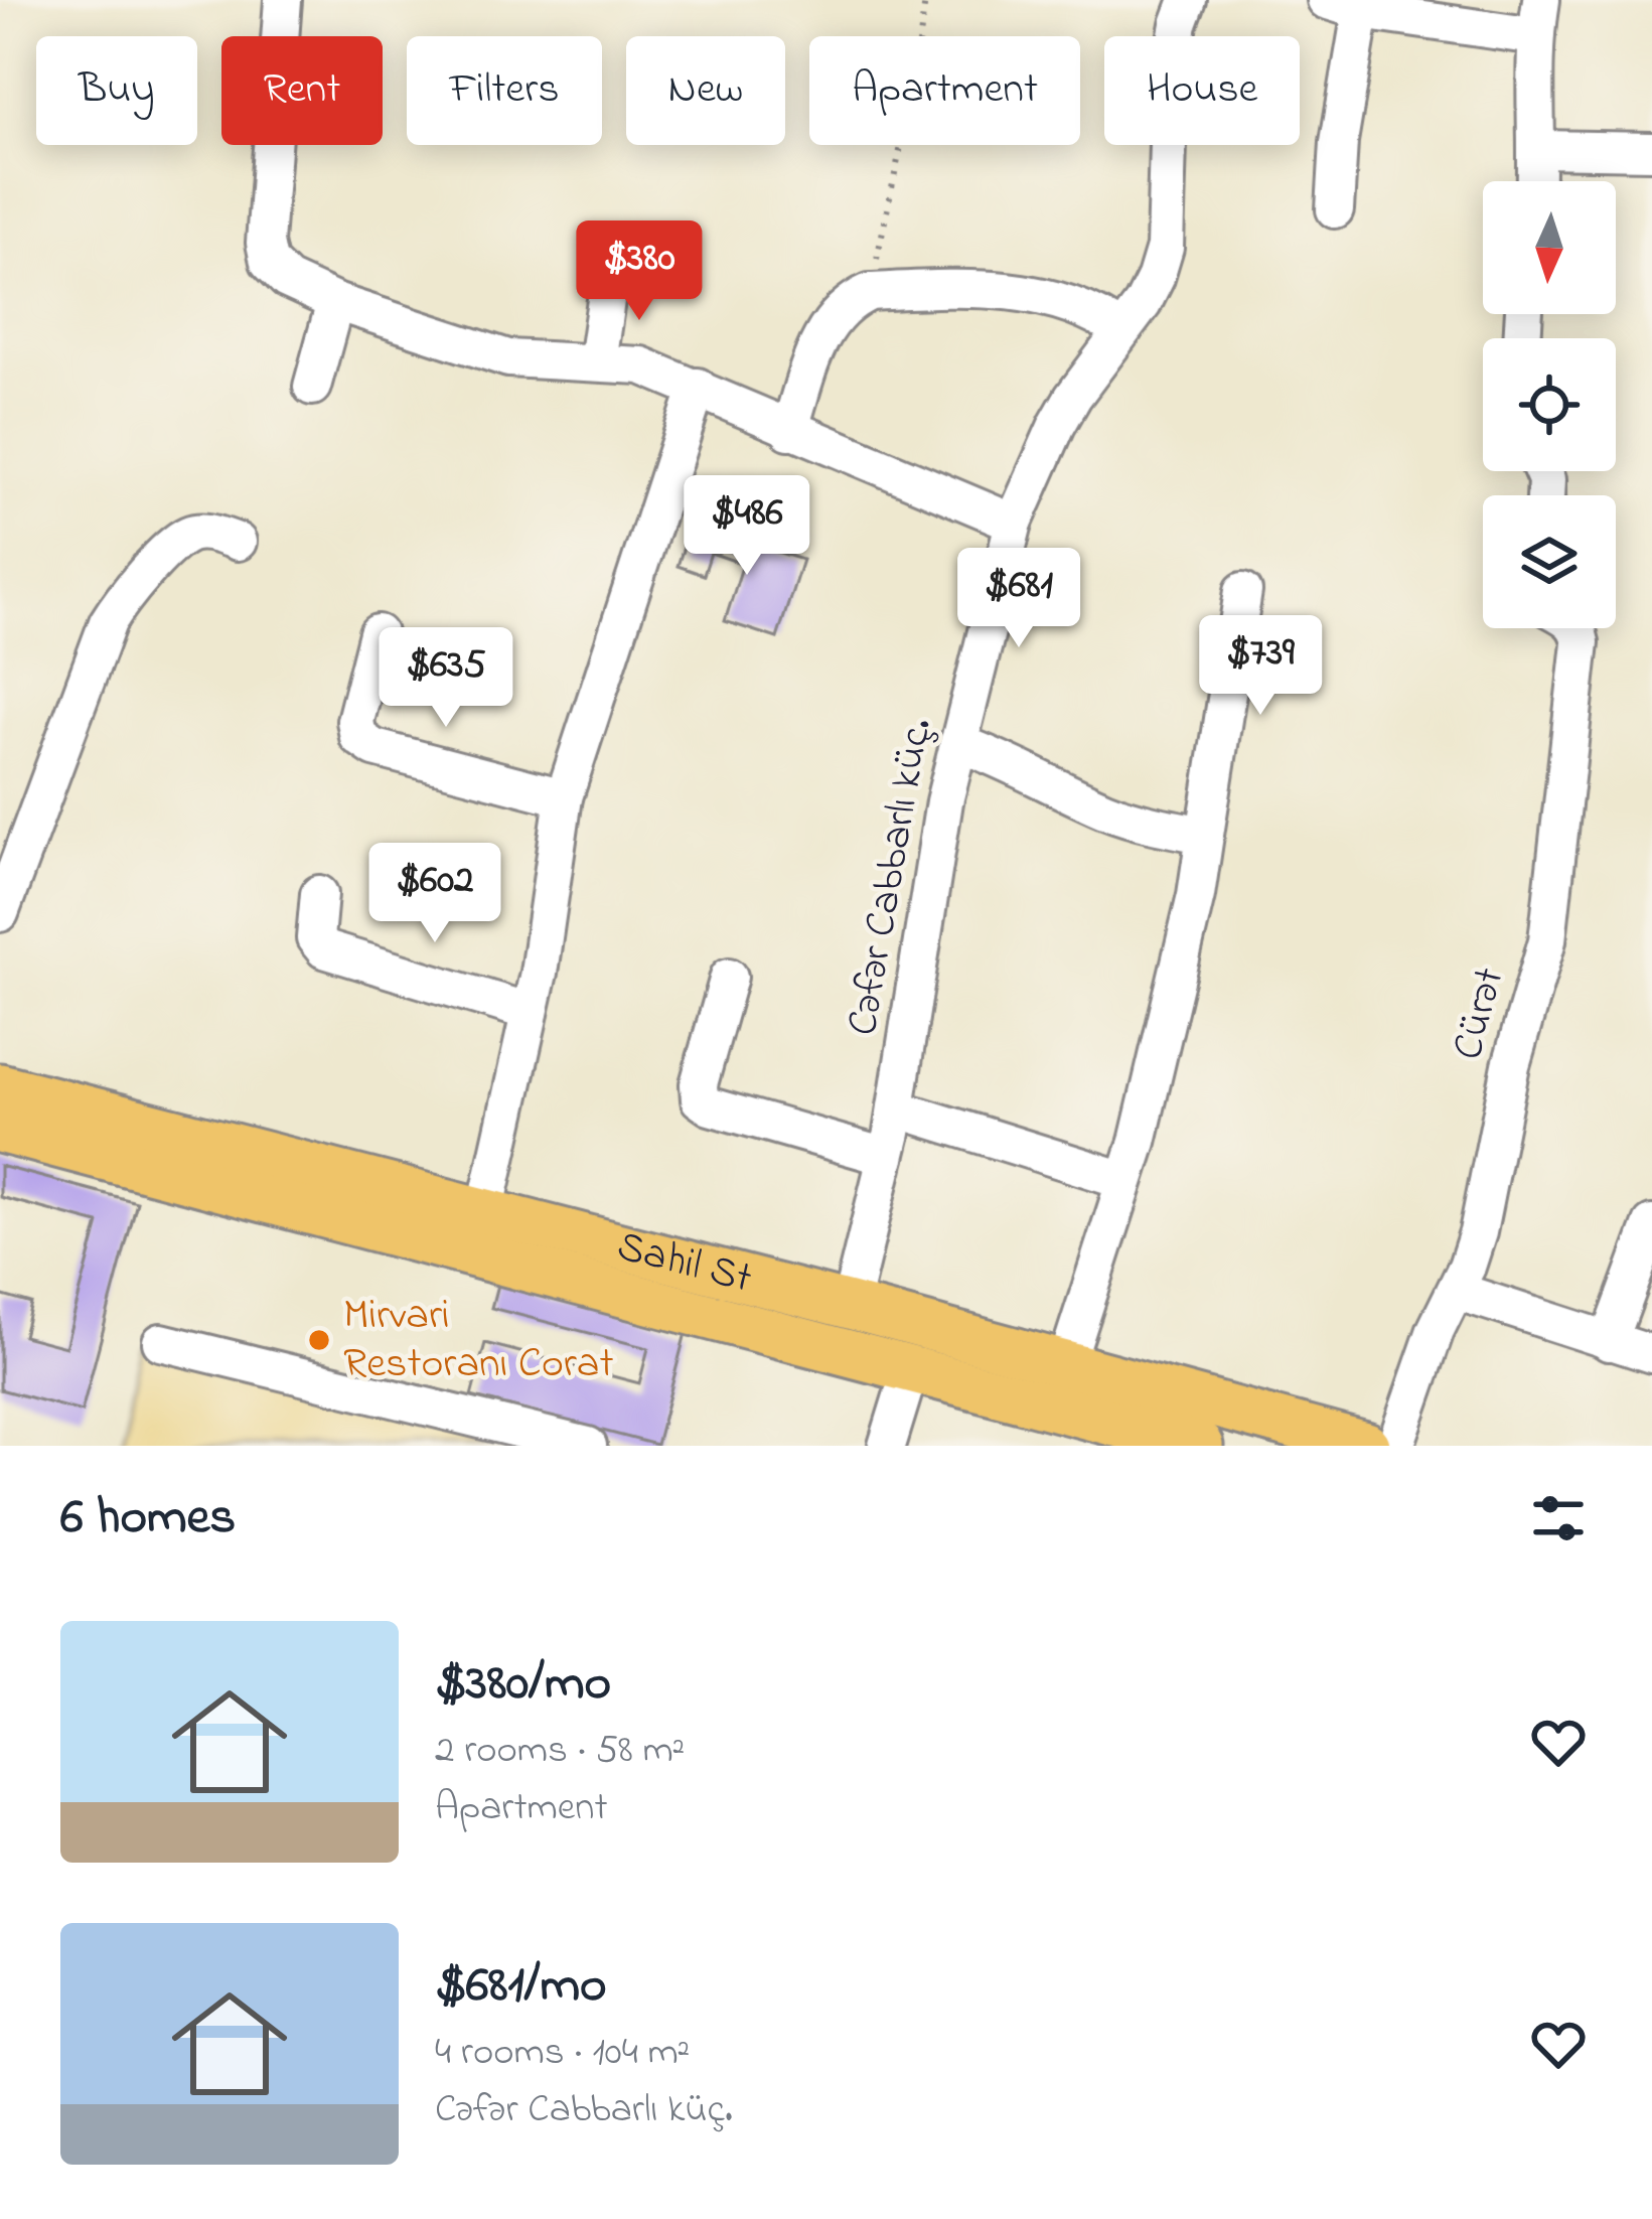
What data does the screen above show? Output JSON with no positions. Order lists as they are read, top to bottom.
{
  "streets": {
    "main road": ["Sahil St"],
    "street": ["Cəfər Cabbarlı küç.", "Cürət"]
  },
  "crossings": [
    ["Cəfər Cabbarlı küç.", "Sahil St"]
  ],
  "places": ["Mirvari Restoranı Corat"],
  "north": "bottom",
  "page": {
    "chip": [
      "Buy",
      "Rent",
      "Filters",
      "New",
      "Apartment",
      "House"
    ],
    "price": [
      "$380",
      "$486",
      "$681",
      "$739",
      "$635",
      "$602"
    ],
    "heading": "6 homes",
    "list": [
      {
        "name": "$380/mo",
        "note": "2 rooms · 58 m² · Apartment"
      },
      {
        "name": "$681/mo",
        "note": "4 rooms · 104 m² · Cəfər Cabbarlı küç."
      }
    ]
  }
}
